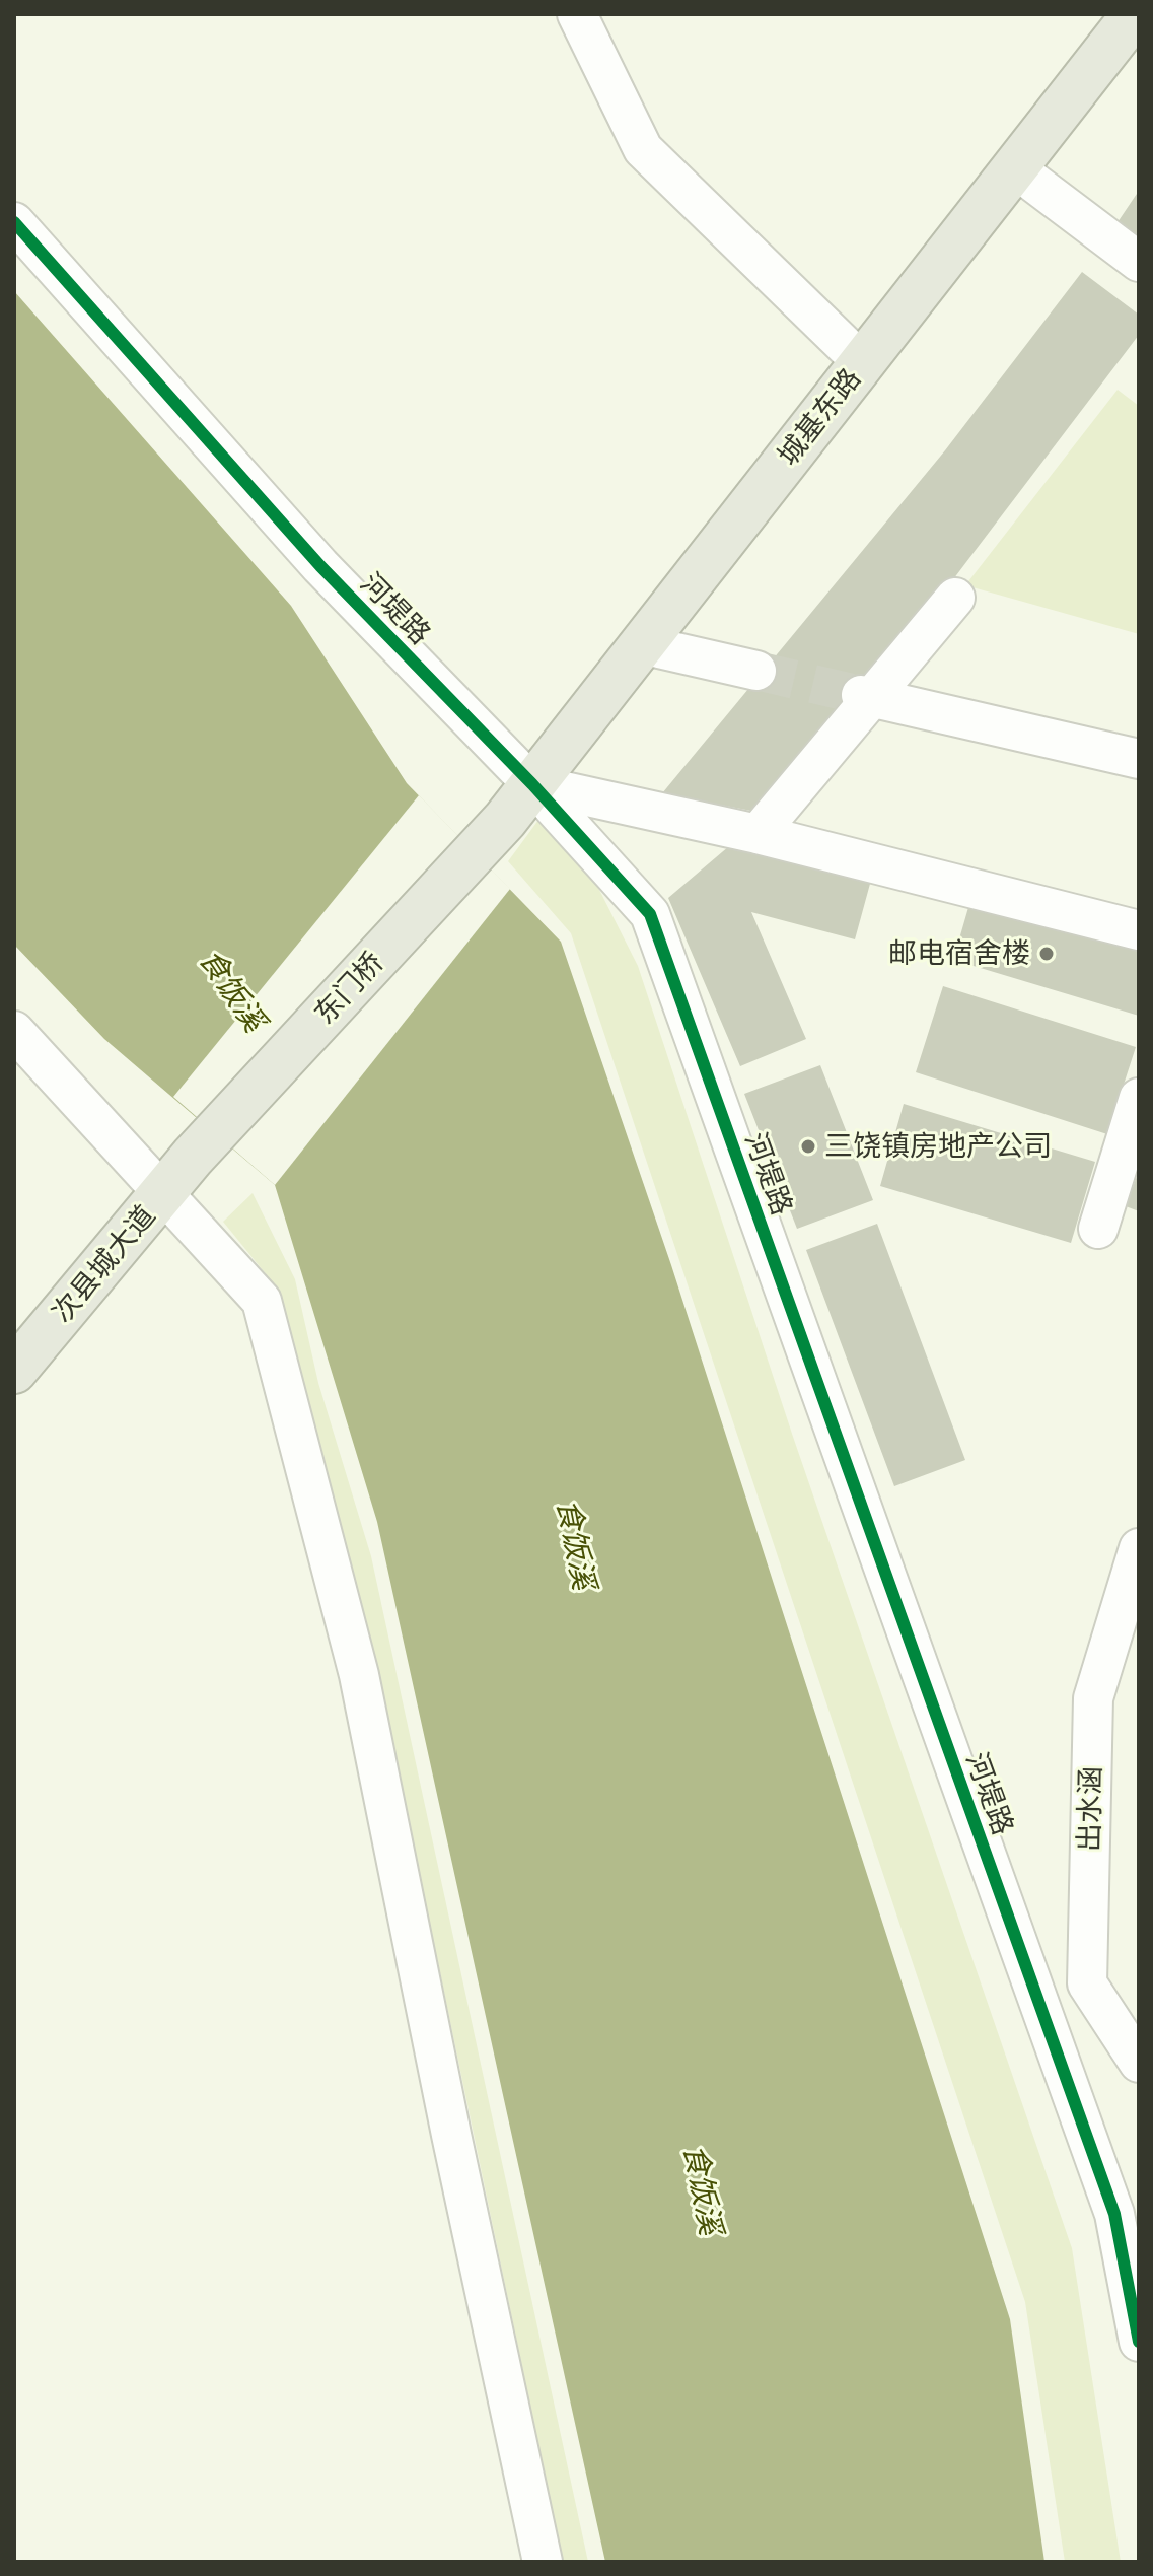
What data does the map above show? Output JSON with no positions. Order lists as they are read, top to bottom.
{
  "streets": {
    "highway": ["城基东路", "东门桥", "次县城大道"],
    "street": ["河堤路", "出水涵"]
  },
  "crossings": [
    ["城基东路", "河堤路"],
    ["城基东路", "东门桥"],
    ["东门桥", "次县城大道"]
  ],
  "water": ["食饭溪"],
  "places": ["邮电宿舍楼", "三饶镇房地产公司"]
}
